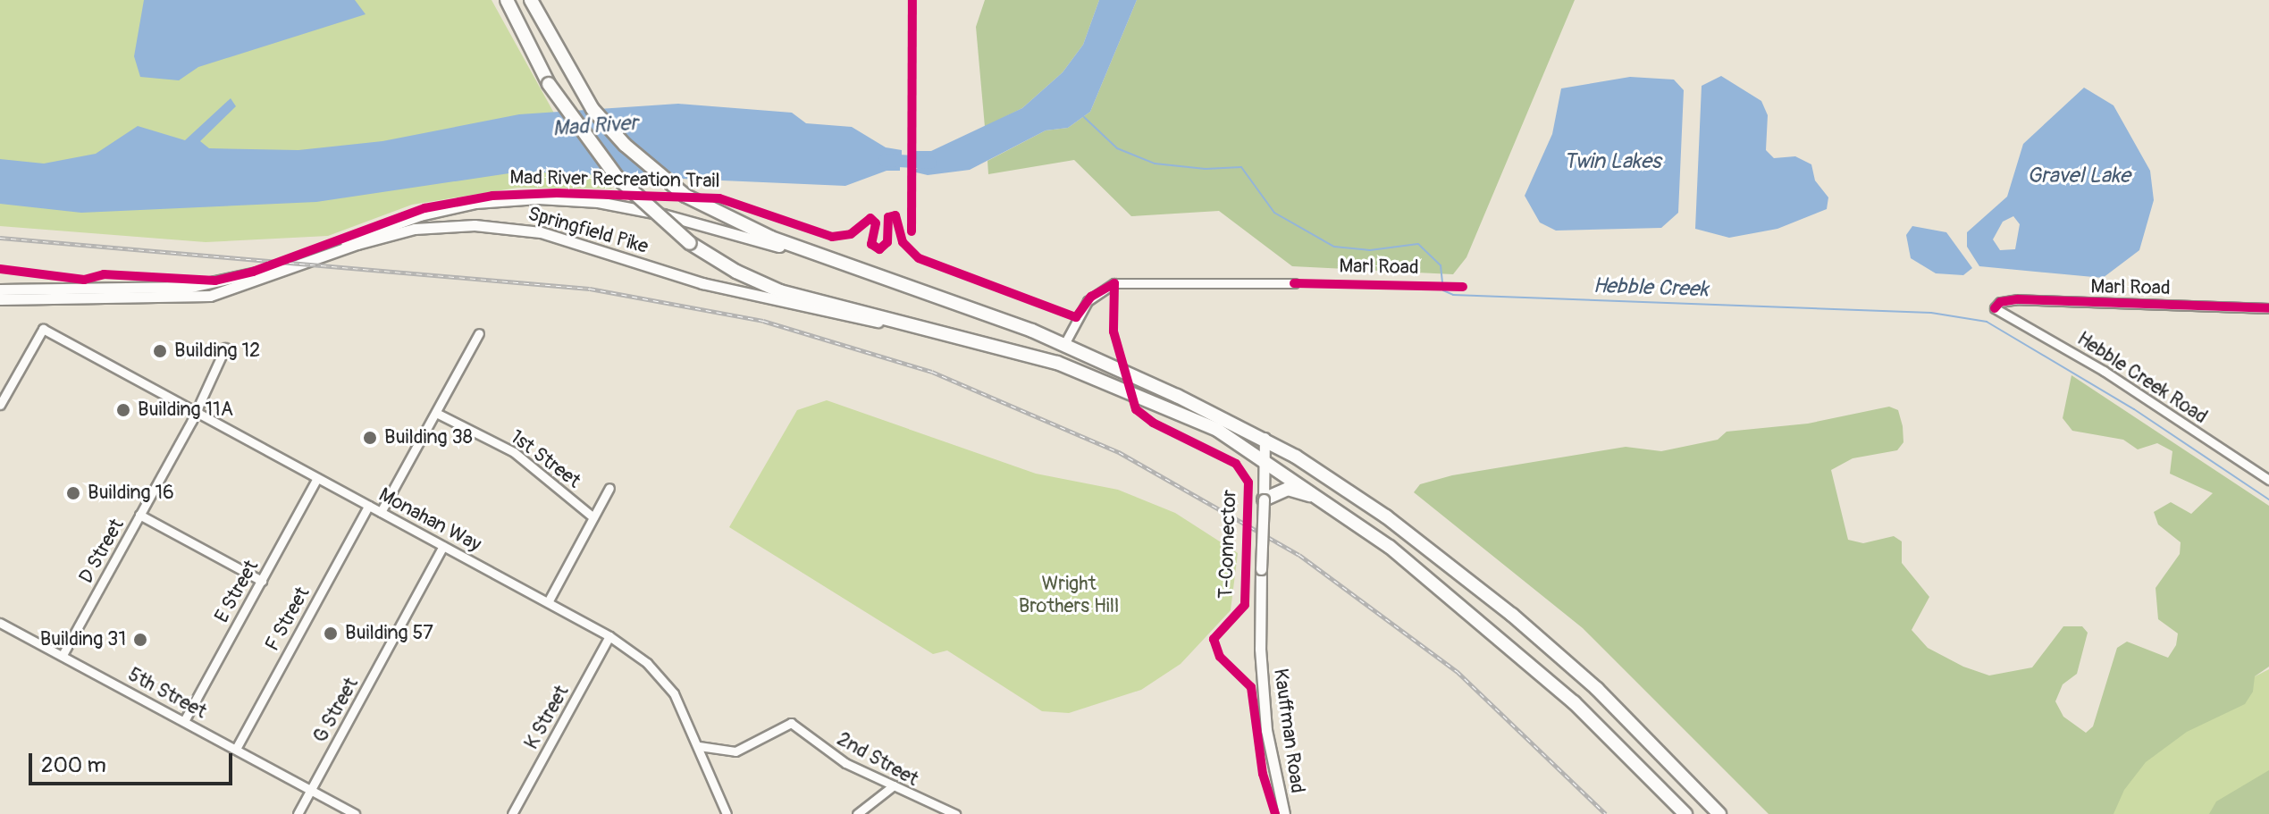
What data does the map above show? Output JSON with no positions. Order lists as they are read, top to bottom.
{
  "streets": {
    "main road": ["Springfield Pike", "Kauffman Road"],
    "street": [
      "Marl Road",
      "Hebble Creek Road",
      "1st Street",
      "Monahan Way",
      "D Street",
      "E Street",
      "F Street",
      "5th Street",
      "G Street",
      "K Street",
      "2nd Street"
    ],
    "cycle path": ["Mad River Recreation Trail"]
  },
  "crossings": [
    ["Marl Road", "Hebble Creek Road"],
    ["Monahan Way", "D Street"],
    ["Monahan Way", "E Street"],
    ["Monahan Way", "F Street"],
    ["Monahan Way", "G Street"],
    ["Monahan Way", "K Street"],
    ["Monahan Way", "2nd Street"],
    ["D Street", "5th Street"],
    ["E Street", "5th Street"],
    ["F Street", "5th Street"],
    ["5th Street", "G Street"]
  ],
  "water": [
    "Mad River",
    "Twin Lakes",
    "Gravel Lake",
    "Hebble Creek"
  ],
  "parks": ["Wright Brothers Hill"],
  "places": [
    "Building 12",
    "Building 11A",
    "Building 38",
    "Building 16",
    "Building 57",
    "Building 31"
  ],
  "scale_bar": "200 m"
}
